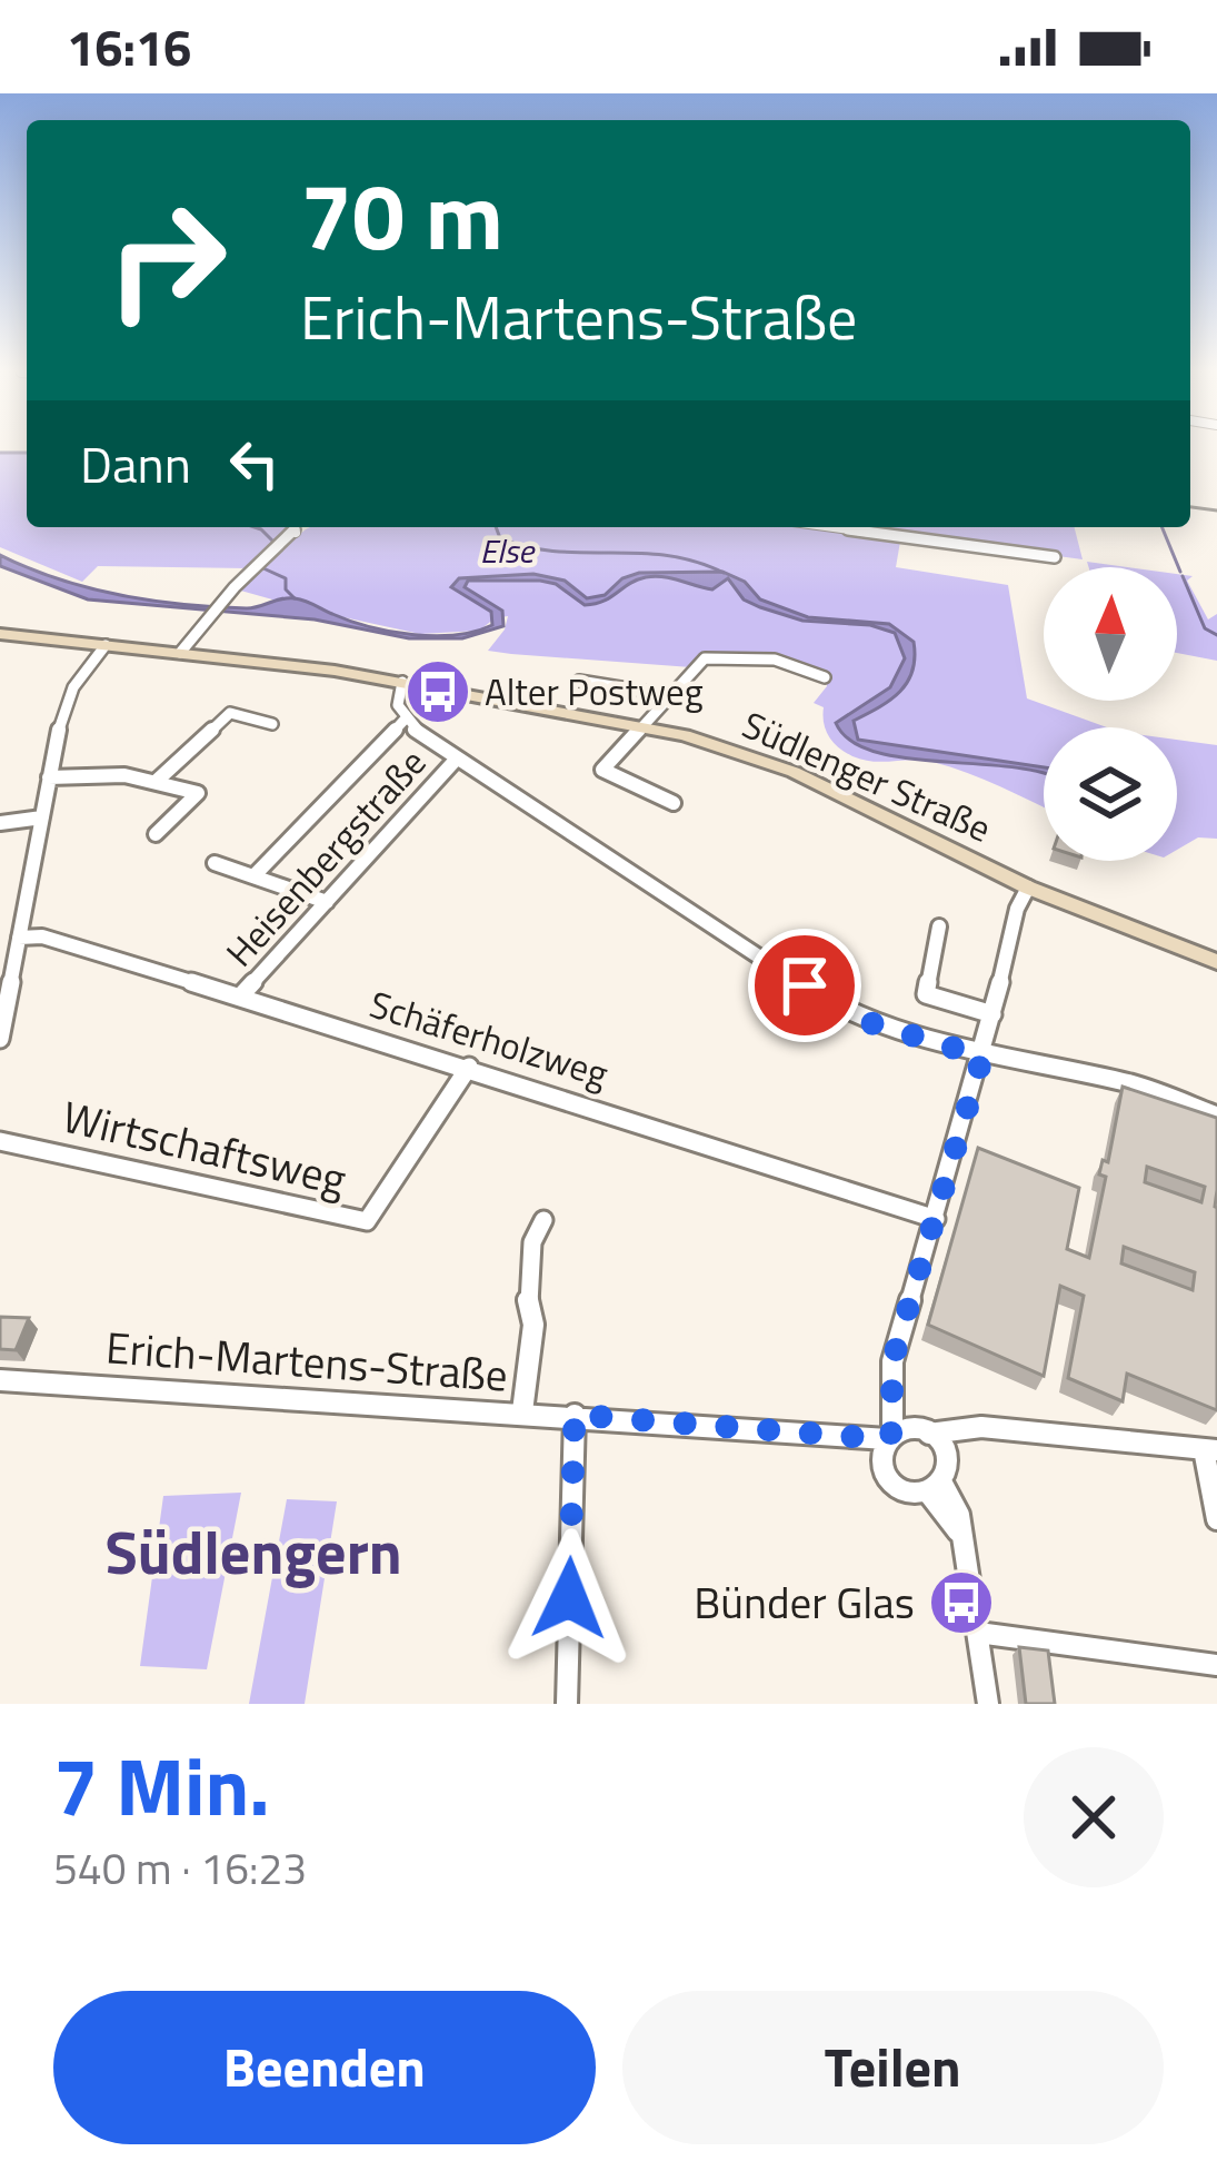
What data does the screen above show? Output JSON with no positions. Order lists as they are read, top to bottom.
{
  "streets": {
    "main road": ["Südlenger Straße"],
    "street": [
      "Heisenbergstraße",
      "Schäferholzweg",
      "Wirtschaftsweg",
      "Erich-Martens-Straße"
    ]
  },
  "crossings": [
    ["Heisenbergstraße", "Schäferholzweg"],
    ["Schäferholzweg", "Wirtschaftsweg"]
  ],
  "districts": ["Südlengern"],
  "water": ["Else"],
  "places": {
    "bus stop": ["Alter Postweg", "Bünder Glas"]
  },
  "north": "top",
  "page": {
    "status": "16:16",
    "turn": ["70 m", "Erich-Martens-Straße"],
    "then": "Dann",
    "heading": ["7 Min.", "540 m · 16:23"],
    "buttons": ["Beenden", "Teilen"]
  }
}
